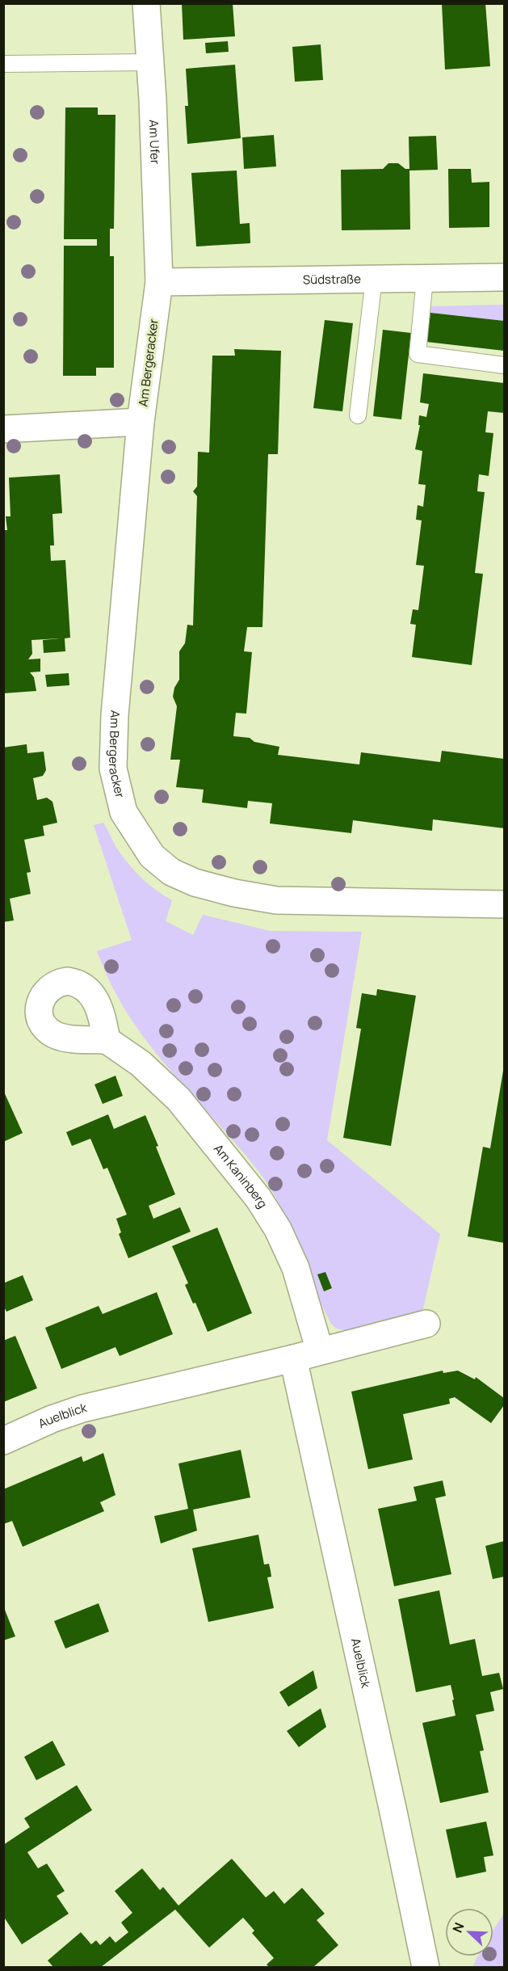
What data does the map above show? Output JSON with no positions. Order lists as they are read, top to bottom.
{
  "streets": {
    "street": [
      "Am Ufer",
      "Südstraße",
      "Am Bergeracker",
      "Am Kaninberg",
      "Auelblick"
    ]
  },
  "crossings": [
    ["Am Ufer", "Südstraße"],
    ["Am Ufer", "Am Bergeracker"],
    ["Südstraße", "Am Bergeracker"],
    ["Am Kaninberg", "Auelblick"]
  ],
  "north": "top left"
}
